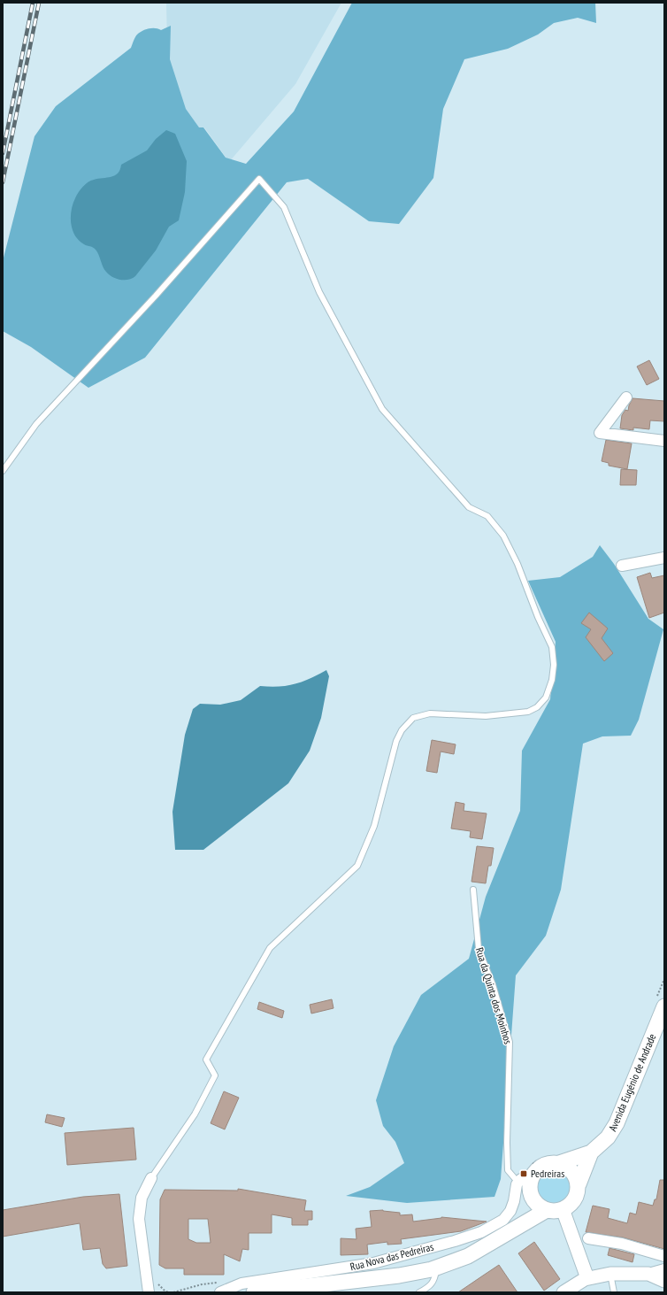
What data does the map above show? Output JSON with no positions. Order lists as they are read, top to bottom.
{
  "streets": {
    "main road": ["Avenida Eugénio de Andrade"],
    "street": ["Rua Nova das Pedreiras"],
    "lane": ["Rua da Quinta dos Moinhos"]
  },
  "crossings": [
    ["Rua da Quinta dos Moinhos", "Rua Nova das Pedreiras"]
  ],
  "places": {
    "transit": ["Pedreiras"]
  }
}
